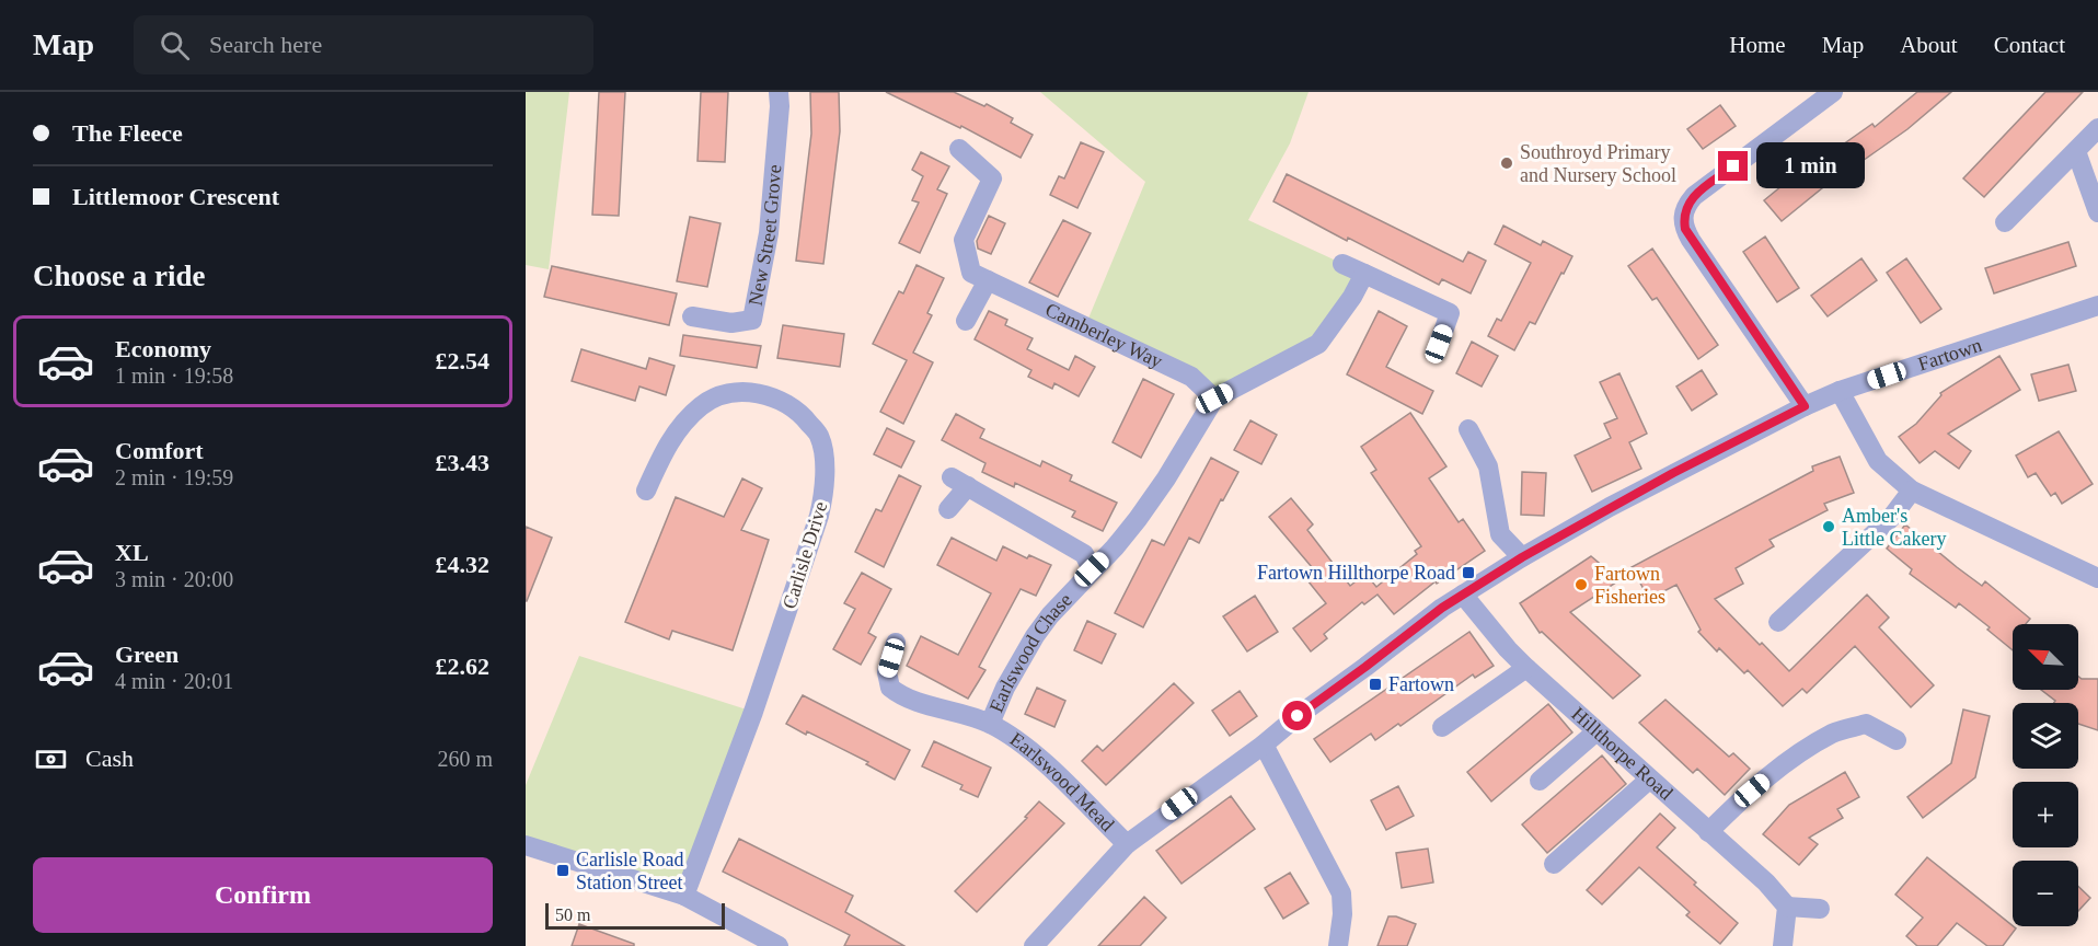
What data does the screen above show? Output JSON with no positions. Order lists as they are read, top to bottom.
{
  "streets": {
    "street": [
      "New Street Grove",
      "Camberley Way",
      "Fartown",
      "Carlisle Drive",
      "Earlswood Chase",
      "Hillthorpe Road",
      "Earlswood Mead"
    ]
  },
  "crossings": [
    ["Camberley Way", "Earlswood Chase"],
    ["Fartown", "Hillthorpe Road"],
    ["Fartown", "Earlswood Mead"],
    ["Earlswood Chase", "Earlswood Mead"]
  ],
  "places": {
    "other": ["Southroyd Primary and Nursery School", "Amber's Little Cakery", "Fartown Fisheries"],
    "transit": ["Fartown Hillthorpe Road", "Fartown", "Carlisle Road Station Street"]
  },
  "scale_bar": "50 m",
  "north": "top left",
  "page": {
    "header": "Map",
    "search": "Search here",
    "nav": [
      "Home",
      "Map",
      "About",
      "Contact"
    ],
    "banner": ["The Fleece", "Littlemoor Crescent"],
    "bubble": "1 min",
    "heading": "Choose a ride",
    "list": [
      {
        "name": "Economy",
        "note": "1 min · 19:58",
        "value": "£2.54"
      },
      {
        "name": "Comfort",
        "note": "2 min · 19:59",
        "value": "£3.43"
      },
      {
        "name": "XL",
        "note": "3 min · 20:00",
        "value": "£4.32"
      },
      {
        "name": "Green",
        "note": "4 min · 20:01",
        "value": "£2.62"
      }
    ],
    "map_buttons": ["+", "−"],
    "pay": ["Cash", "260 m"],
    "buttons": "Confirm",
    "scale": "50 m"
  }
}
